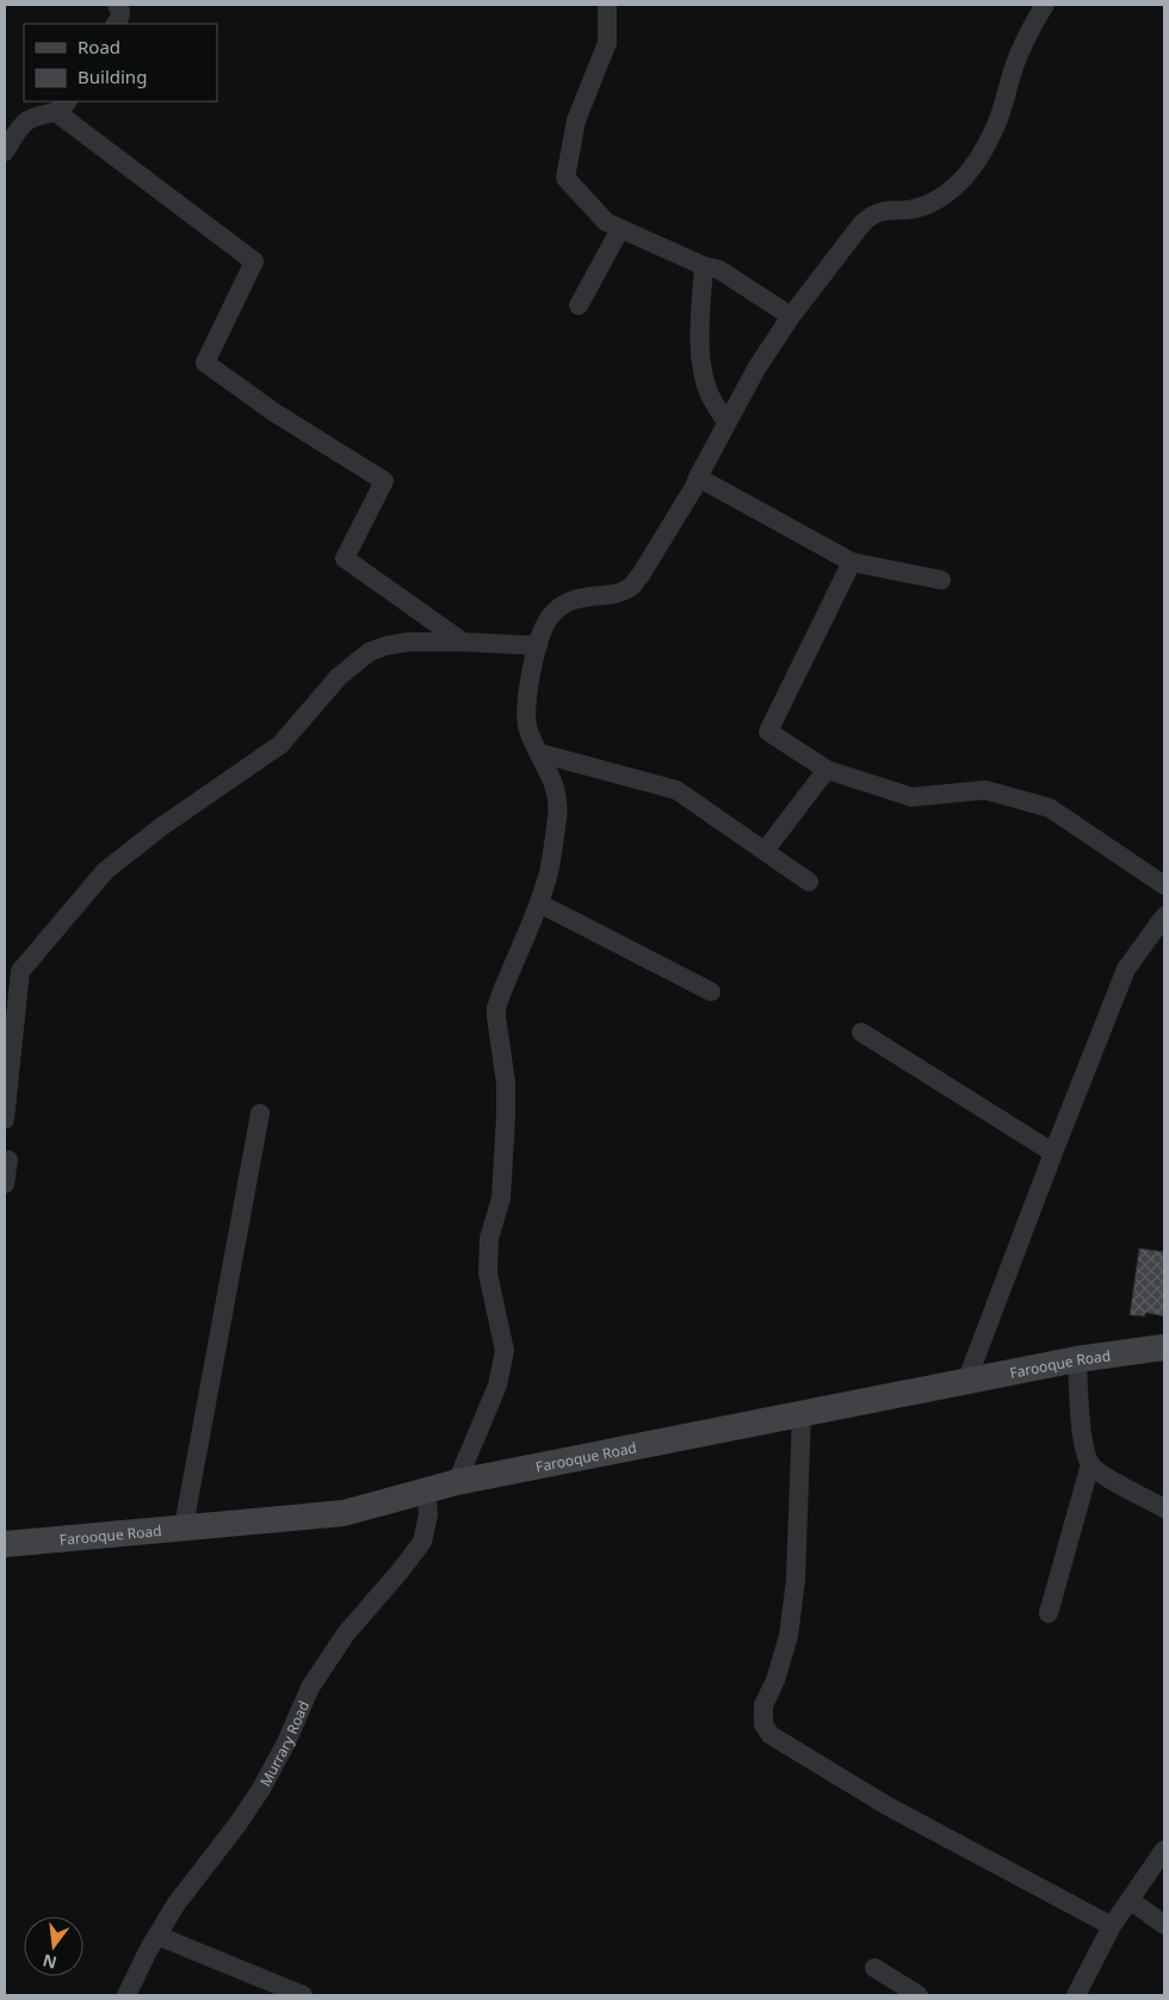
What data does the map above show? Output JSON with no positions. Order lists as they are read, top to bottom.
{
  "streets": {
    "main road": ["Farooque Road"],
    "street": ["Murrary Road"]
  },
  "crossings": [
    ["Farooque Road", "Murrary Road"]
  ],
  "legend": ["Road", "Building"],
  "north": "bottom"
}
